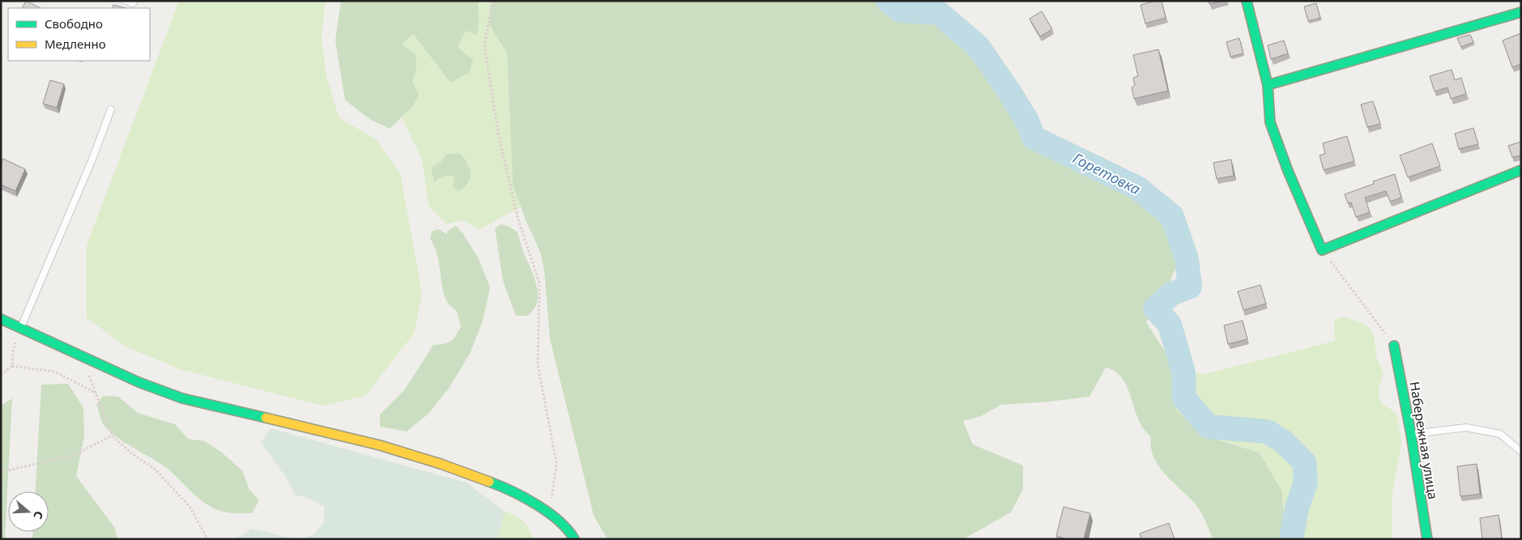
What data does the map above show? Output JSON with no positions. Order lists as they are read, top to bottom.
{
  "streets": {
    "street": ["Набережная улица"]
  },
  "water": ["Горетовка"],
  "legend": ["Свободно", "Медленно"],
  "north": "right"
}
